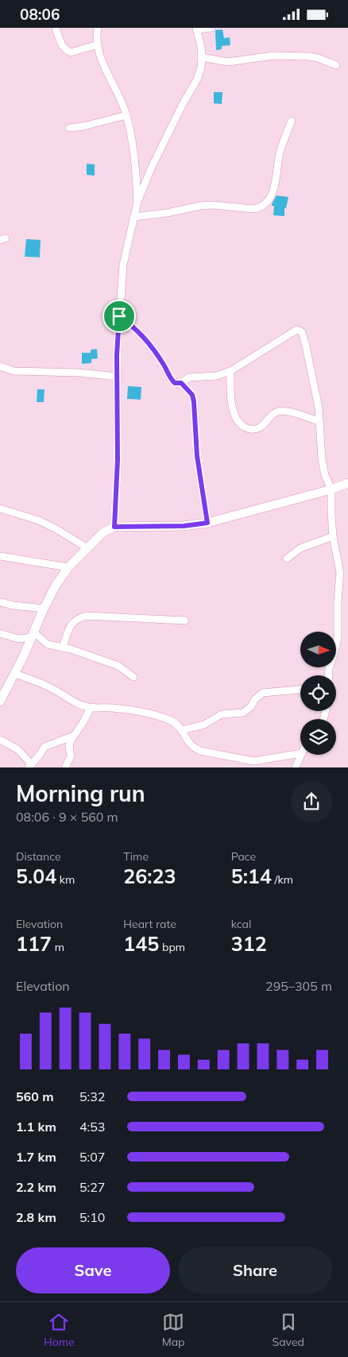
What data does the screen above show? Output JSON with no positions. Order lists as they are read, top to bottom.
{
  "north": "right",
  "page": {
    "status": "08:06",
    "heading": ["Morning run", "08:06 · 9 × 560 m"],
    "stats": [
      ["Distance", "5.04 km"],
      ["Time", "26:23"],
      ["Pace", "5:14 /km"],
      ["Elevation", "117 m"],
      ["Heart rate", "145 bpm"],
      ["kcal", "312"]
    ],
    "chart": ["Elevation", "295–305 m"],
    "list": [
      {
        "name": "560 m",
        "note": "5:32"
      },
      {
        "name": "1.1 km",
        "note": "4:53"
      },
      {
        "name": "1.7 km",
        "note": "5:07"
      },
      {
        "name": "2.2 km",
        "note": "5:27"
      },
      {
        "name": "2.8 km",
        "note": "5:10"
      }
    ],
    "buttons": ["Save", "Share"],
    "tabs": ["Home", "Map", "Saved"]
  }
}
